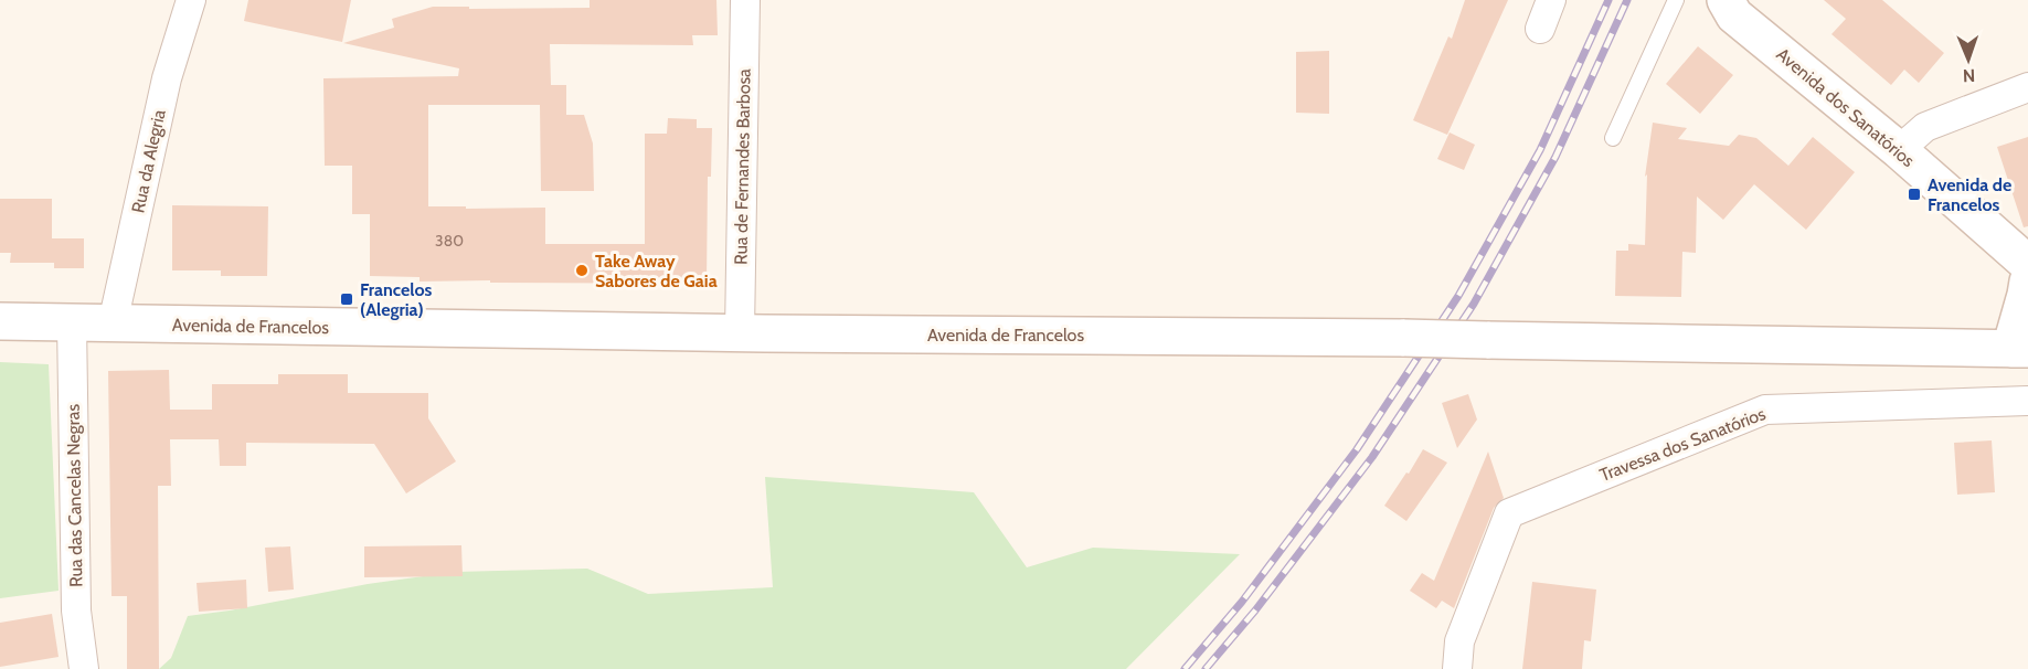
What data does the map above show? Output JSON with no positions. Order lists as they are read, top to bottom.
{
  "streets": {
    "main road": ["Avenida dos Sanatórios", "Avenida de Francelos"],
    "street": [
      "Rua da Alegria",
      "Rua de Fernandes Barbosa",
      "Travessa dos Sanatórios",
      "Rua das Cancelas Negras"
    ]
  },
  "crossings": [
    ["Rua da Alegria", "Avenida de Francelos"],
    ["Rua de Fernandes Barbosa", "Avenida de Francelos"],
    ["Avenida de Francelos", "Rua das Cancelas Negras"]
  ],
  "places": {
    "transit": ["Avenida de Francelos", "Francelos (Alegria)"],
    "other": ["Take Away Sabores de Gaia"]
  },
  "house_numbers": ["380"],
  "north": "bottom"
}
